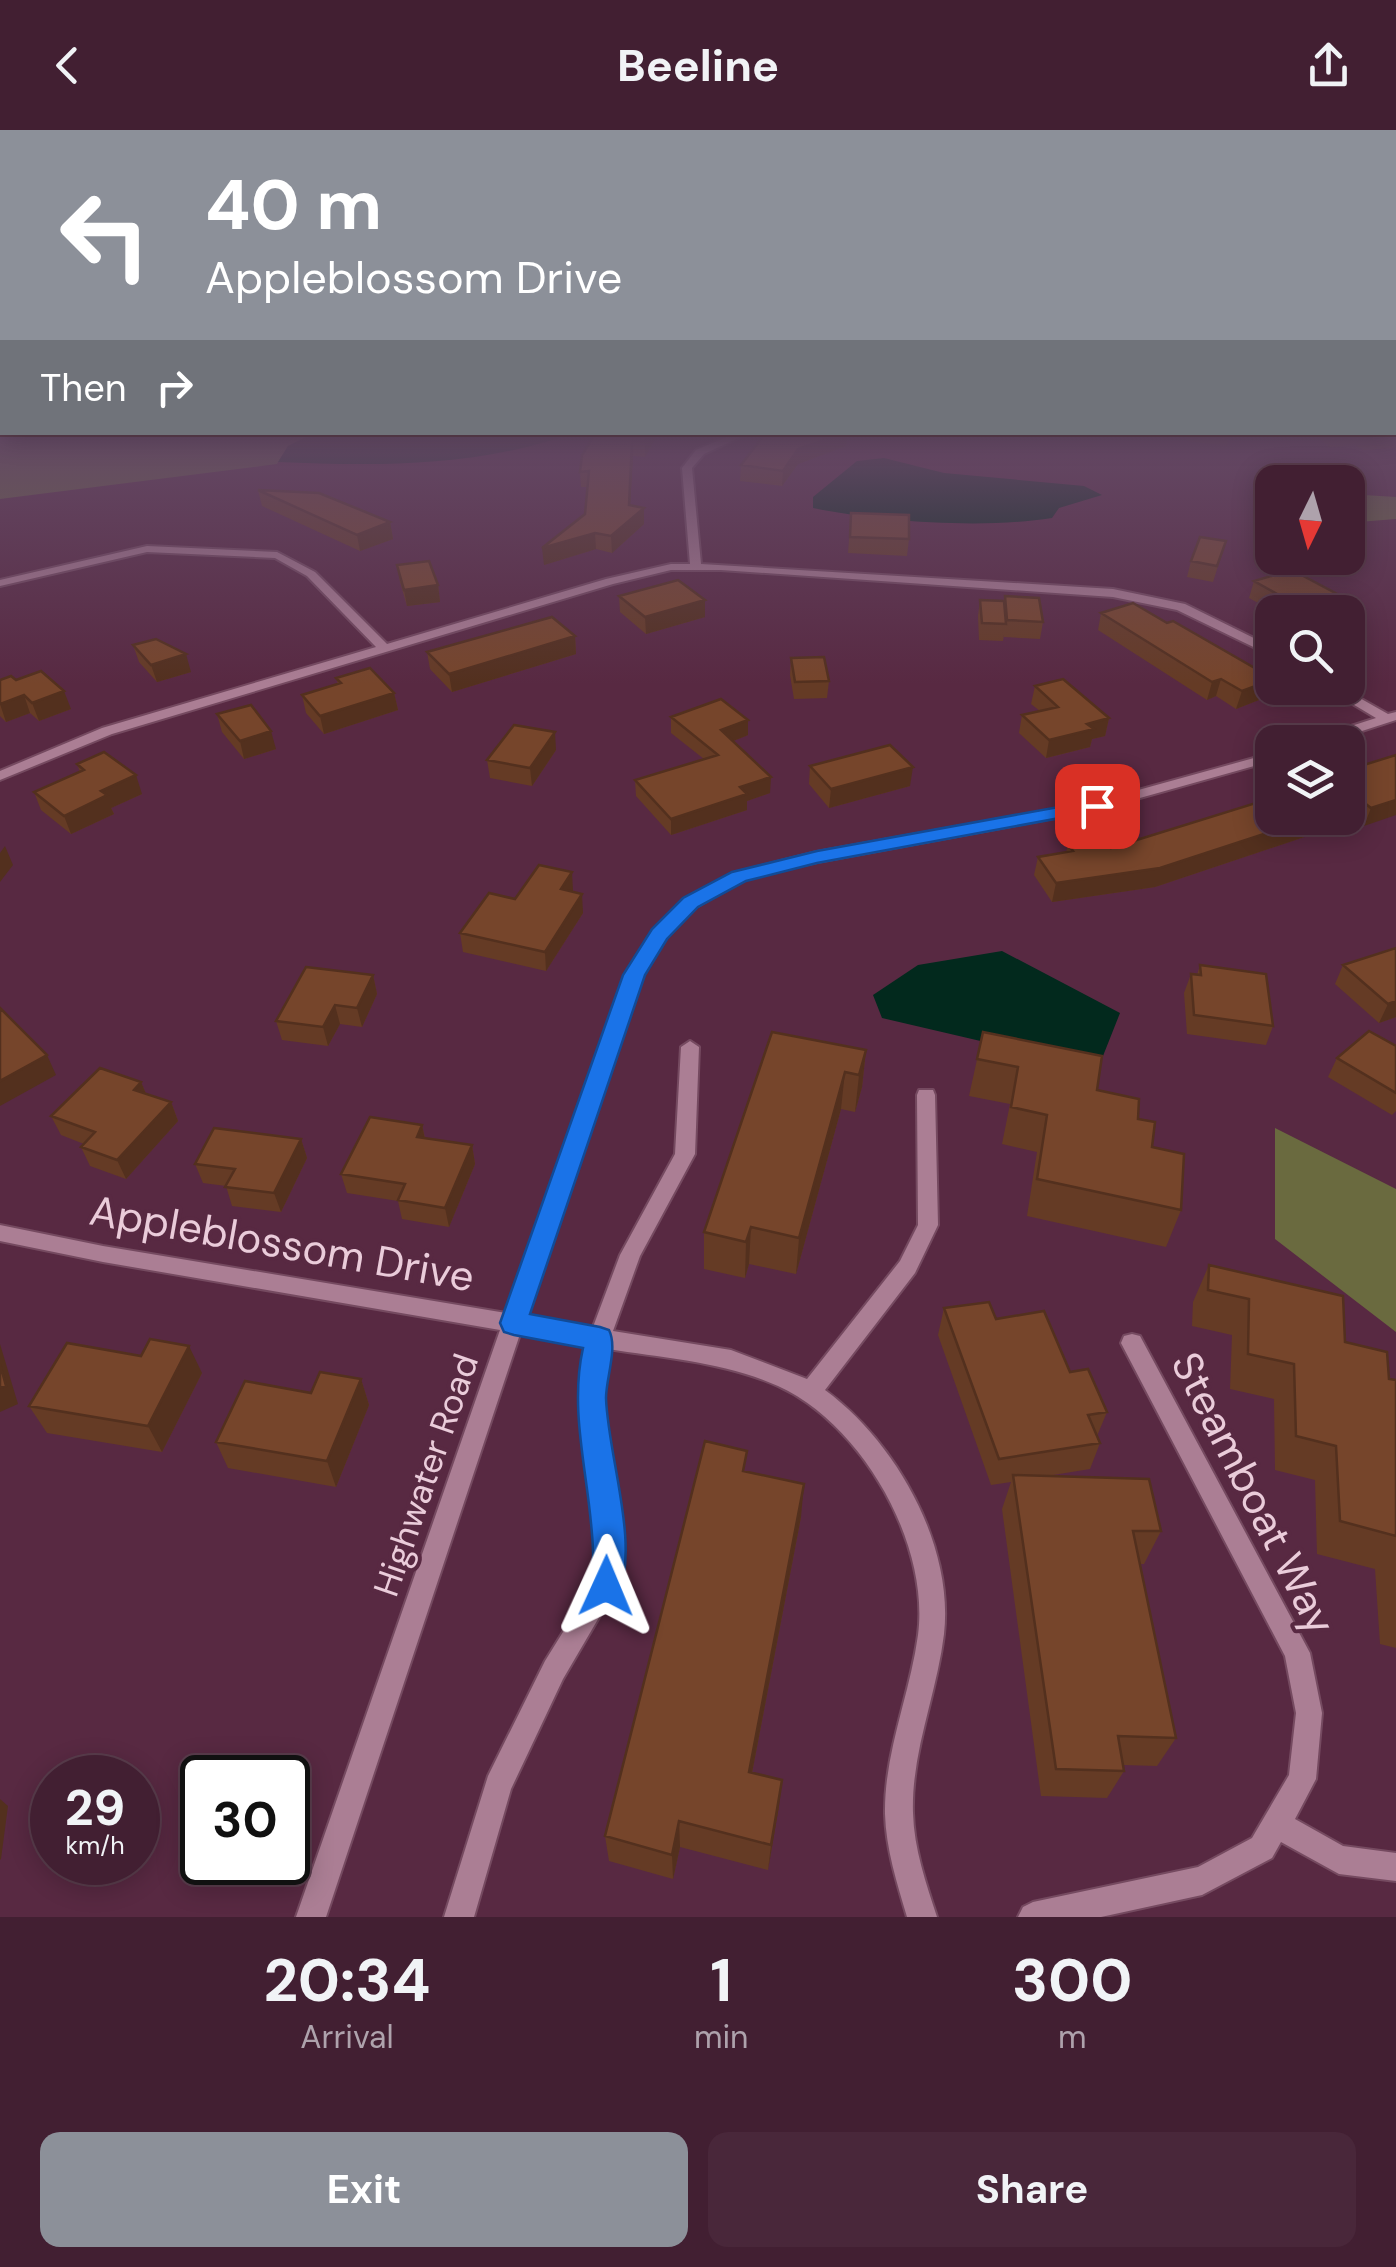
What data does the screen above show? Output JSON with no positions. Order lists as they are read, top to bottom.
{
  "streets": {
    "street": ["Appleblossom Drive", "Highwater Road", "Steamboat Way"]
  },
  "crossings": [
    ["Appleblossom Drive", "Highwater Road"]
  ],
  "north": "bottom",
  "page": {
    "header": "Beeline",
    "turn": ["40 m", "Appleblossom Drive"],
    "then": "Then",
    "speed": "29 km/h",
    "limit": "30",
    "eta": [
      "20:34",
      "Arrival",
      "1",
      "min",
      "300",
      "m"
    ],
    "buttons": ["Exit", "Share"]
  }
}
